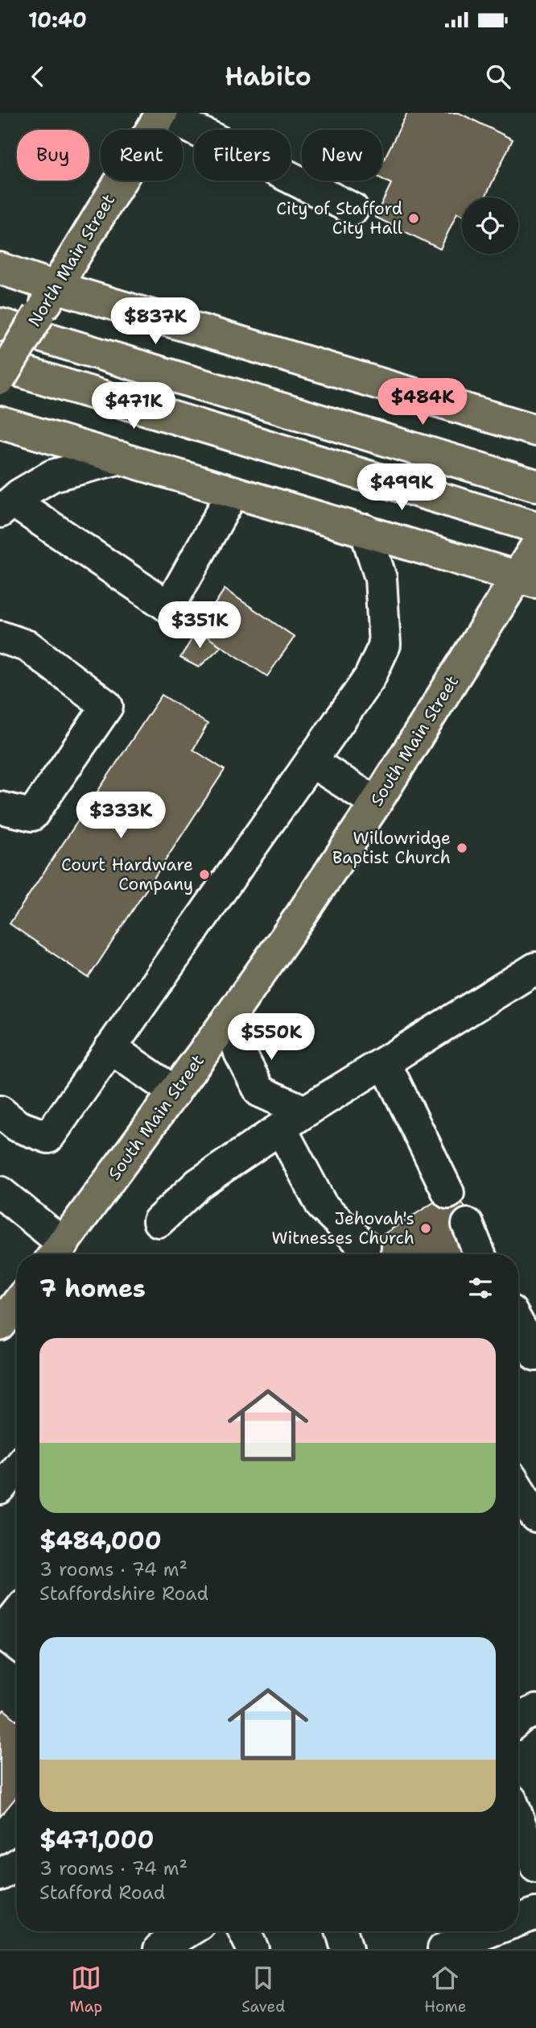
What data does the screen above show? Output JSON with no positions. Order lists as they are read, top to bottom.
{
  "streets": {
    "main road": ["North Main Street", "South Main Street"]
  },
  "places": [
    "City of Stafford City Hall",
    "Willowridge Baptist Church",
    "Court Hardware Company",
    "Jehovah's Witnesses Church"
  ],
  "page": {
    "status": "10:40",
    "header": "Habito",
    "chip": [
      "Buy",
      "Rent",
      "Filters",
      "New"
    ],
    "price": [
      "$837K",
      "$484K",
      "$471K",
      "$499K",
      "$351K",
      "$333K",
      "$550K"
    ],
    "heading": "7 homes",
    "list": [
      {
        "name": "$484,000",
        "note": "3 rooms · 74 m² · Staffordshire Road"
      },
      {
        "name": "$471,000",
        "note": "3 rooms · 74 m² · Stafford Road"
      }
    ],
    "tabs": ["Map", "Saved", "Home"]
  }
}
